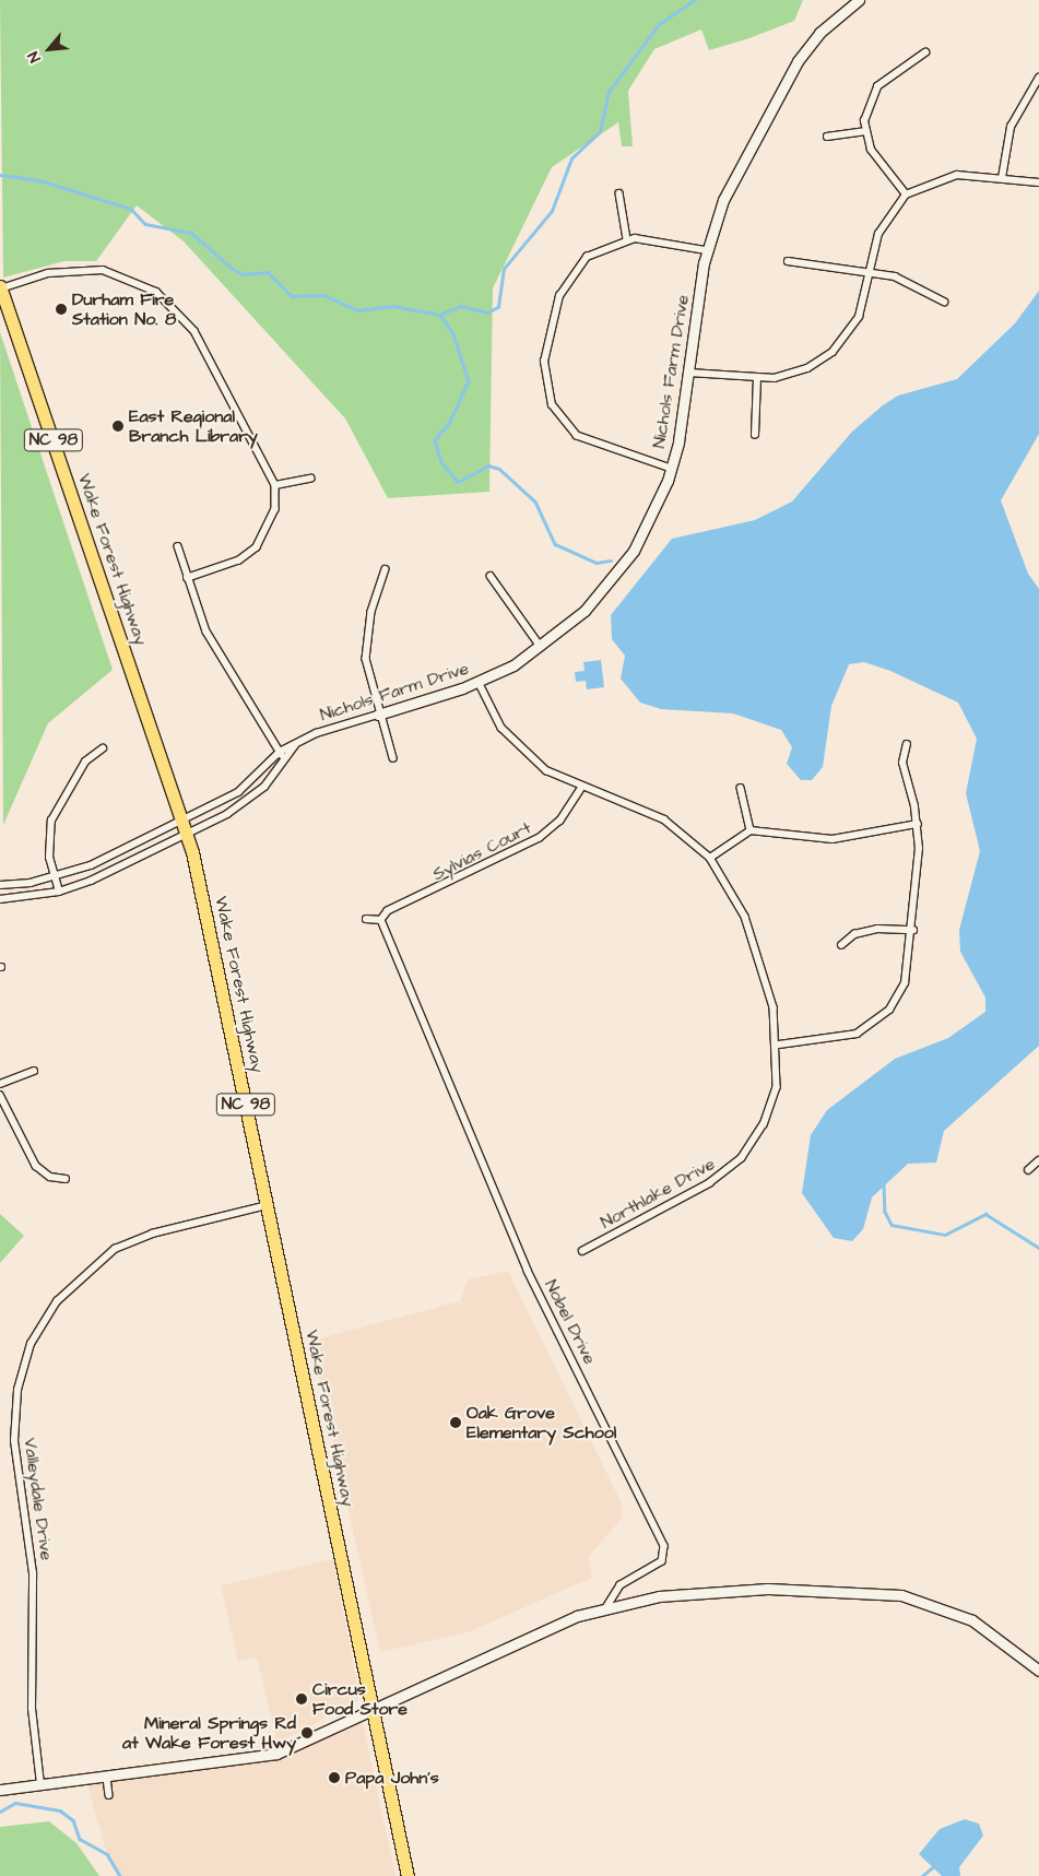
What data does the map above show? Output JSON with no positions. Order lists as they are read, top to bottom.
{
  "streets": {
    "highway": ["NC 98", "Wake Forest Highway"],
    "street": [
      "Nichols Farm Drive",
      "Sylvias Court",
      "Northlake Drive",
      "Nobel Drive",
      "Valleydale Drive"
    ]
  },
  "crossings": [
    ["Nichols Farm Drive", "Wake Forest Highway"],
    ["Nichols Farm Drive", "Northlake Drive"],
    ["NC 98", "Wake Forest Highway"],
    ["Wake Forest Highway", "Valleydale Drive"],
    ["Sylvias Court", "Northlake Drive"],
    ["Sylvias Court", "Nobel Drive"]
  ],
  "places": [
    "Durham Fire Station No. 8",
    "East Regional Branch Library",
    "Oak Grove Elementary School",
    "Circus Food Store",
    "Mineral Springs Rd at Wake Forest Hwy",
    "Papa John's"
  ],
  "north": "bottom left"
}
